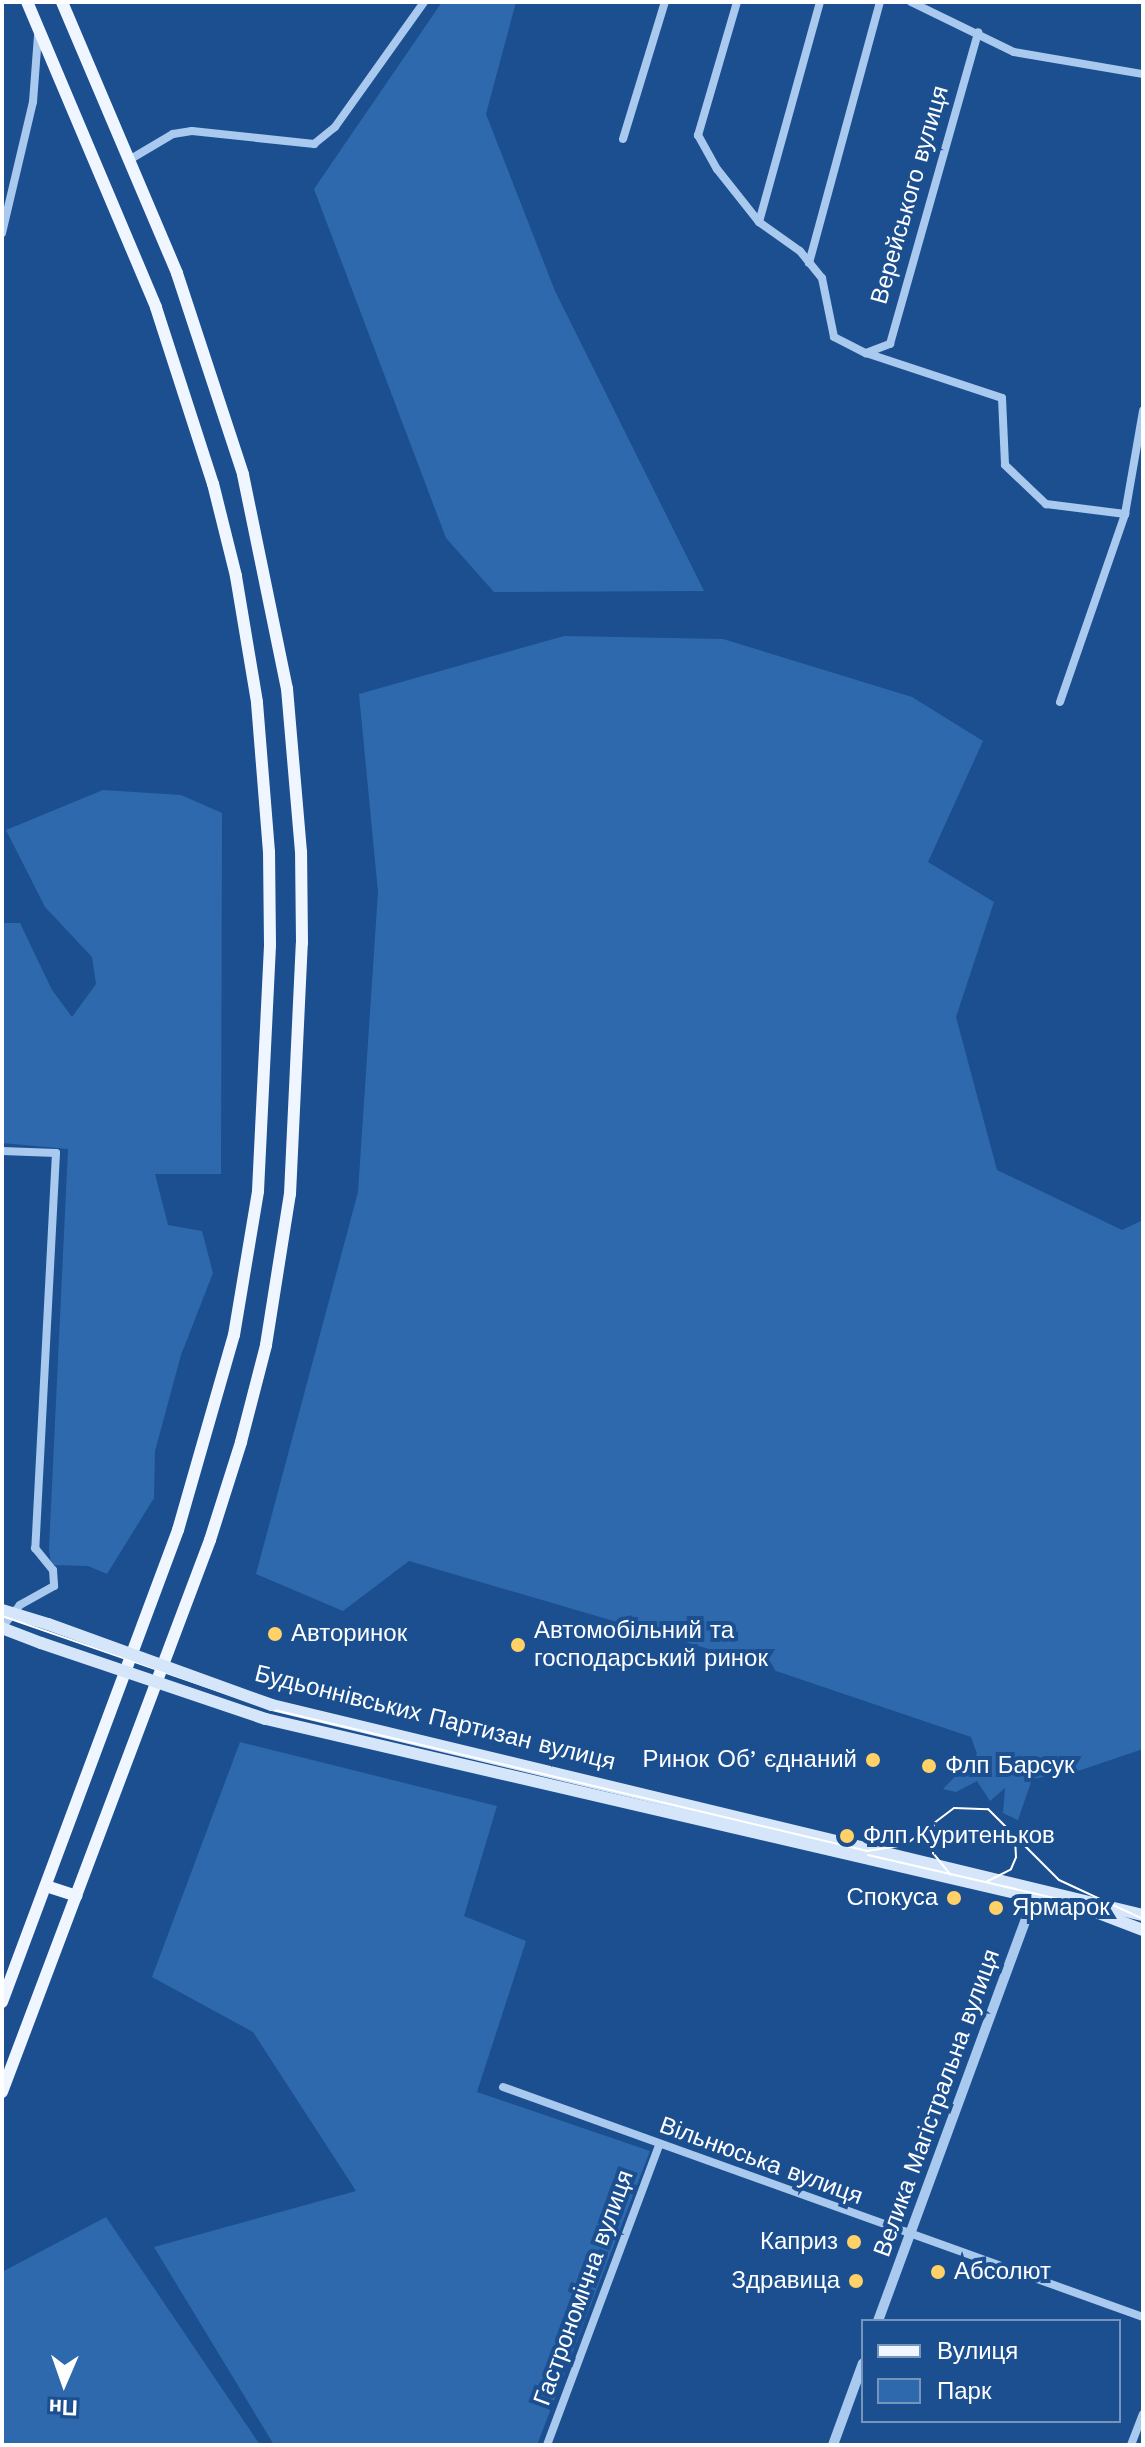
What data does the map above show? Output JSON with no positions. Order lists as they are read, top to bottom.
{
  "streets": {
    "main road": ["Будьоннівських Партизан вулиця"],
    "street": [
      "Верейського вулиця",
      "Велика Магістральна вулиця",
      "Вільнюська вулиця",
      "Гастрономічна вулиця"
    ]
  },
  "crossings": [
    ["Будьоннівських Партизан вулиця", "Велика Магістральна вулиця"],
    ["Велика Магістральна вулиця", "Вільнюська вулиця"],
    ["Вільнюська вулиця", "Гастрономічна вулиця"]
  ],
  "places": [
    "Авторинок",
    "Автомобільний та господарський ринок",
    "Ринок Обʼєднаний",
    "Флп Барсук",
    "Флп Куритеньков",
    "Спокуса",
    "Ярмарок",
    "Каприз",
    "Абсолют",
    "Здравица"
  ],
  "legend": ["Вулиця", "Парк"],
  "north": "bottom"
}
